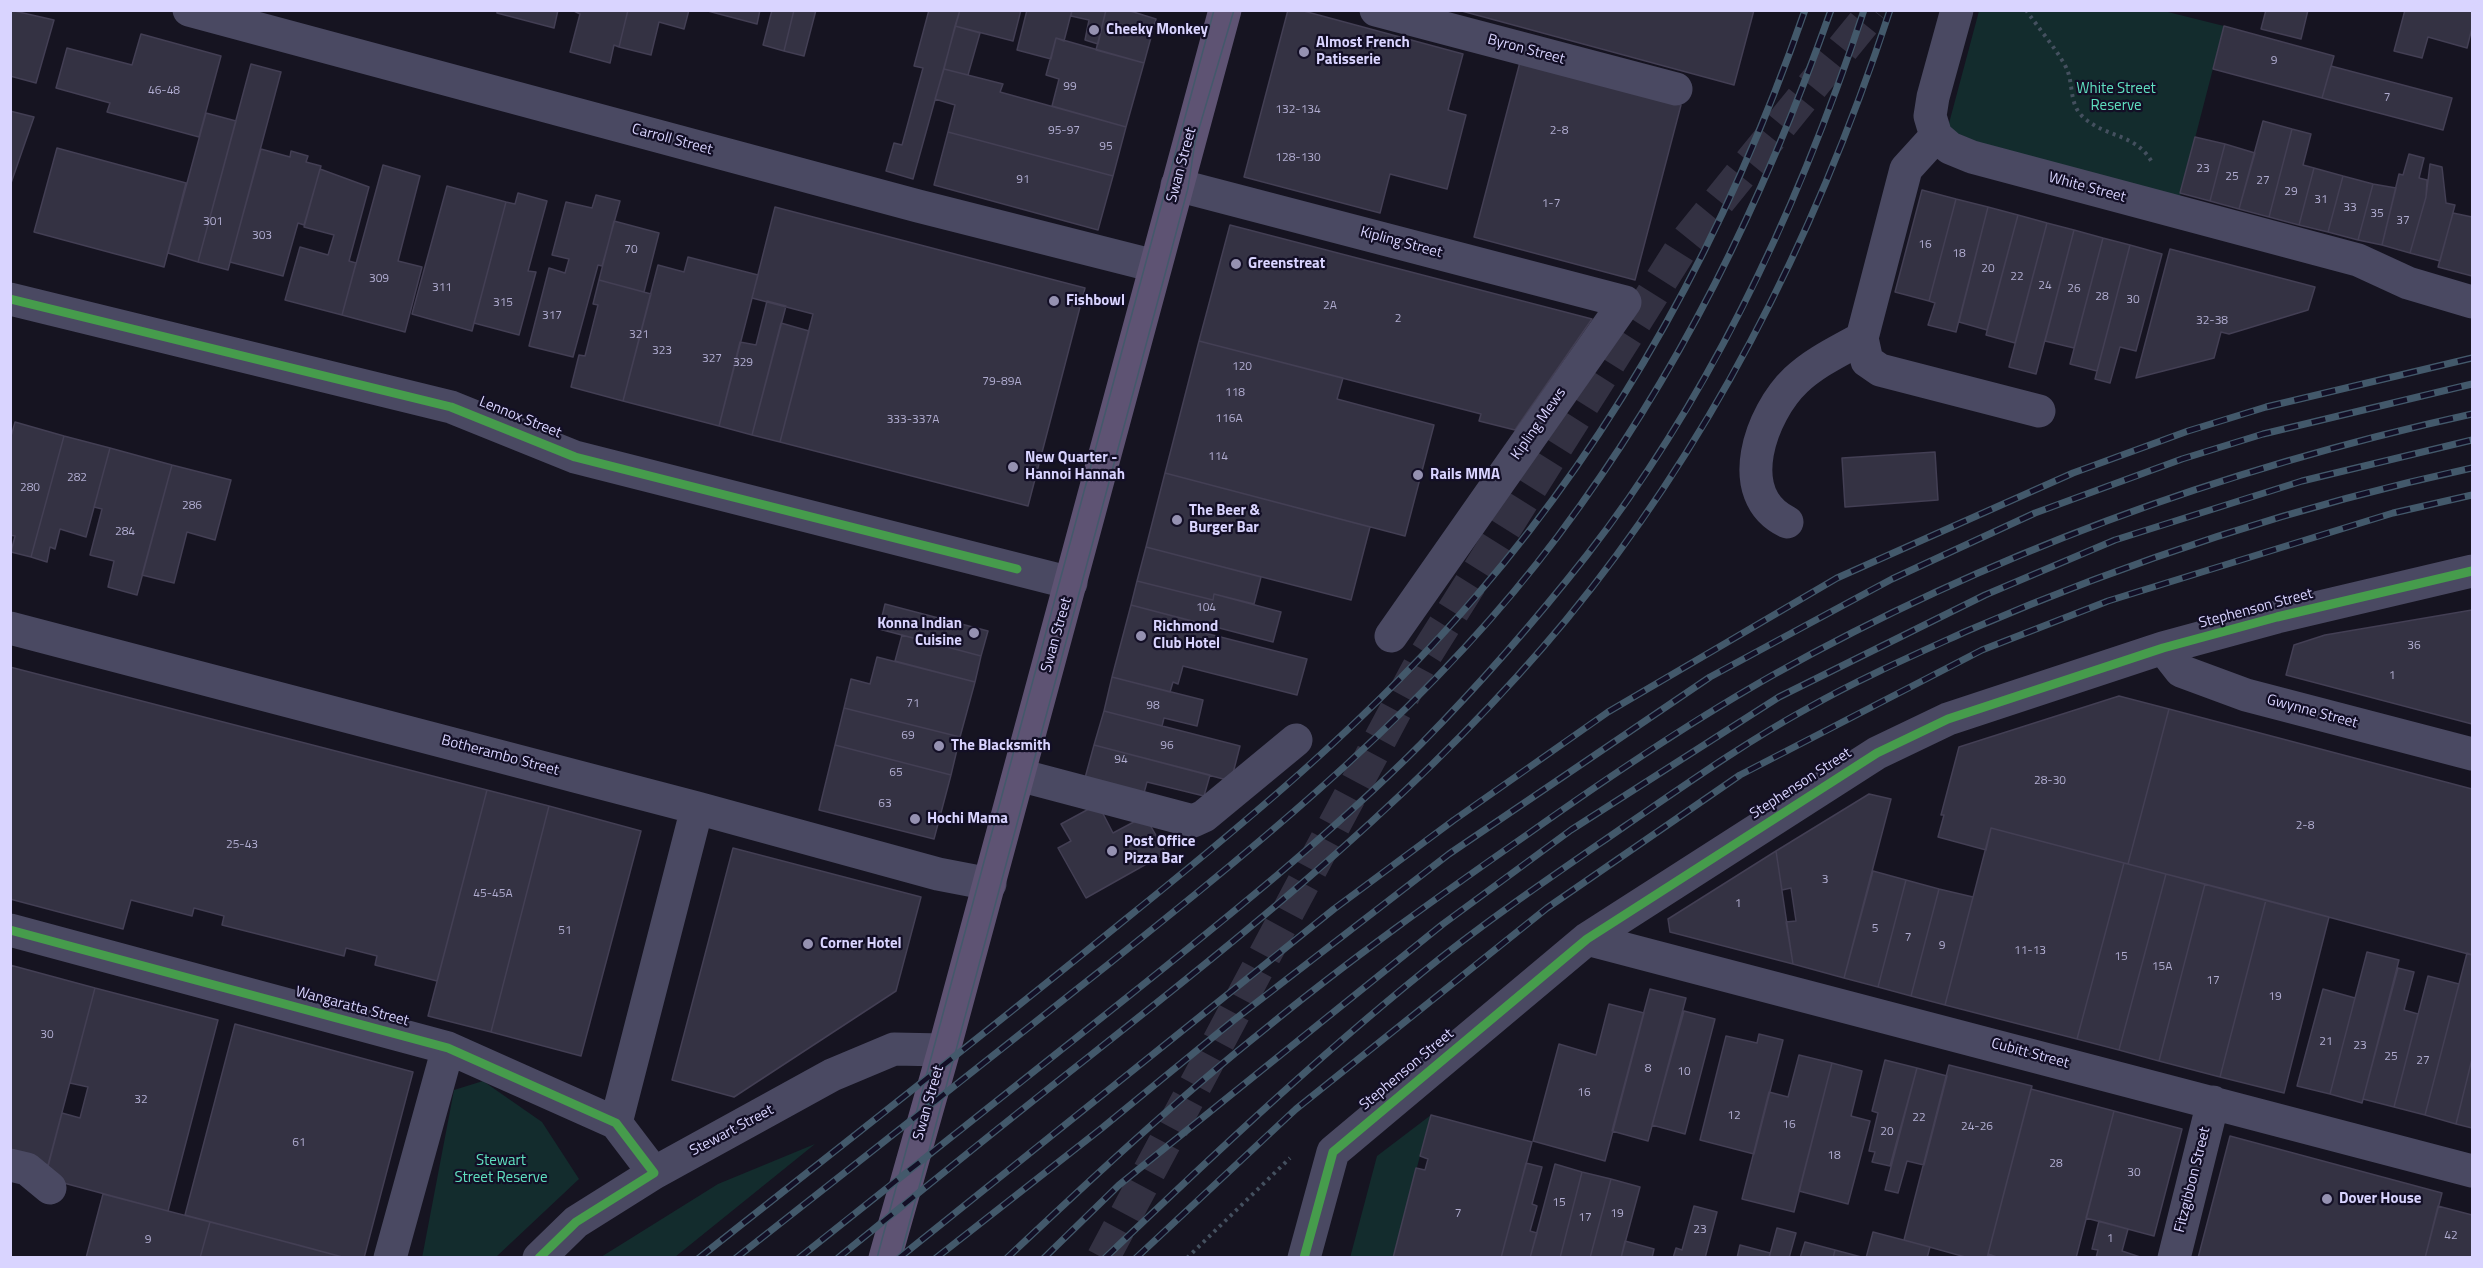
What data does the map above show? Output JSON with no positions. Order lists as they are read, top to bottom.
{
  "streets": {
    "main road": ["Swan Street"],
    "street": [
      "Byron Street",
      "Carroll Street",
      "White Street",
      "Kipling Street",
      "Lennox Street",
      "Kipling Mews",
      "Stephenson Street",
      "Gwynne Street",
      "Botherambo Street",
      "Wangaratta Street",
      "Cubitt Street",
      "Stewart Street",
      "Fitzgibbon Street"
    ]
  },
  "crossings": [
    ["Carroll Street", "Swan Street"],
    ["Swan Street", "Kipling Street"],
    ["Swan Street", "Lennox Street"],
    ["Swan Street", "Botherambo Street"],
    ["Swan Street", "Stewart Street"],
    ["Kipling Street", "Kipling Mews"],
    ["Stephenson Street", "Gwynne Street"],
    ["Stephenson Street", "Cubitt Street"],
    ["Wangaratta Street", "Stewart Street"],
    ["Cubitt Street", "Fitzgibbon Street"]
  ],
  "parks": ["White Street Reserve", "Stewart Street Reserve"],
  "places": [
    "Cheeky Monkey",
    "Almost French Patisserie",
    "Greenstreat",
    "Fishbowl",
    "New Quarter - Hannoi Hannah",
    "Rails MMA",
    "The Beer & Burger Bar",
    "Konna Indian Cuisine",
    "Richmond Club Hotel",
    "The Blacksmith",
    "Hochi Mama",
    "Post Office Pizza Bar",
    "Corner Hotel",
    "Dover House"
  ],
  "house_numbers": [
    "9",
    "99",
    "46-48",
    "7",
    "132-134",
    "95-97",
    "2-8",
    "95",
    "128-130",
    "23",
    "25",
    "91",
    "27",
    "29",
    "31",
    "1-7",
    "33",
    "35",
    "37",
    "301",
    "303",
    "16",
    "70",
    "18",
    "20",
    "22",
    "309",
    "24",
    "311",
    "26",
    "28",
    "30",
    "315",
    "2A",
    "317",
    "2",
    "32-38",
    "321",
    "323",
    "327",
    "329",
    "120",
    "79-89A",
    "118",
    "116A",
    "333-337A",
    "114",
    "282",
    "280",
    "286",
    "284",
    "104",
    "36",
    "1",
    "71",
    "98",
    "69",
    "96",
    "94",
    "65",
    "28-30",
    "63",
    "2-8",
    "25-43",
    "3",
    "45-45A",
    "1",
    "5",
    "51",
    "7",
    "9",
    "11-13",
    "15",
    "15A",
    "17",
    "19",
    "30",
    "21",
    "23",
    "25",
    "27",
    "8",
    "10",
    "16",
    "32",
    "12",
    "22",
    "16",
    "24-26",
    "20",
    "61",
    "18",
    "28",
    "30",
    "15",
    "7",
    "19",
    "17",
    "23",
    "42",
    "1",
    "9"
  ]
}
